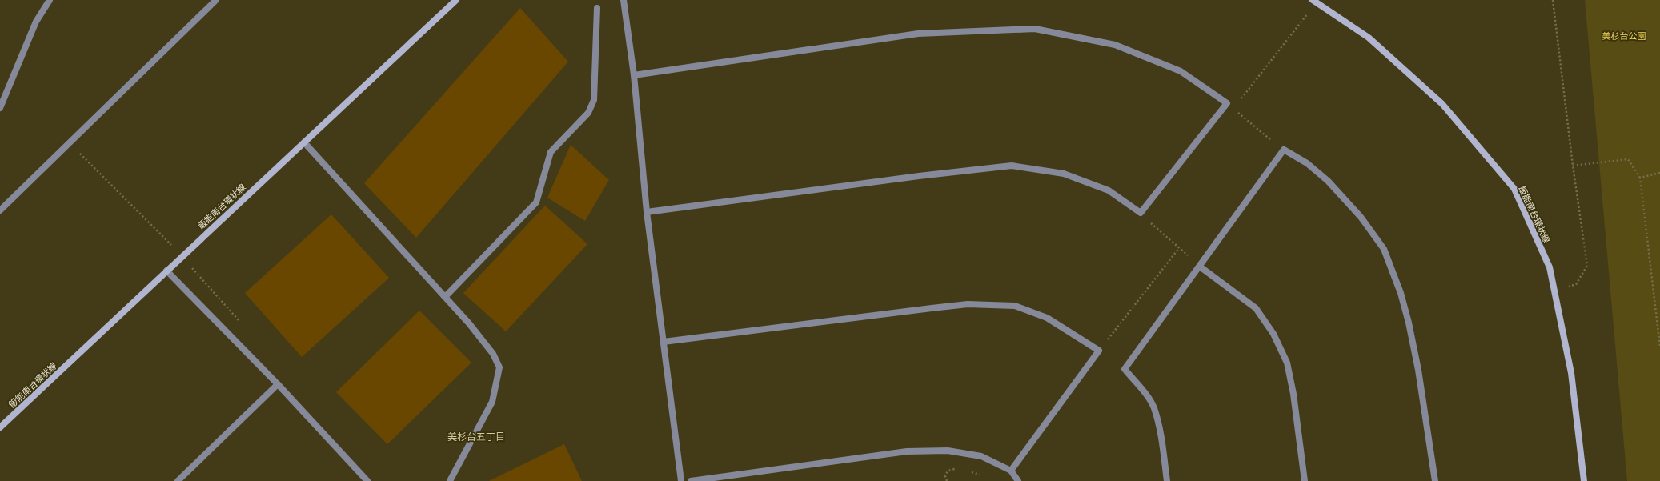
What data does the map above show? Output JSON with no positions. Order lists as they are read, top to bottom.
{
  "streets": {
    "street": ["飯能南台環状線"]
  },
  "districts": ["美杉台五丁目"],
  "parks": ["美杉台公園"]
}
